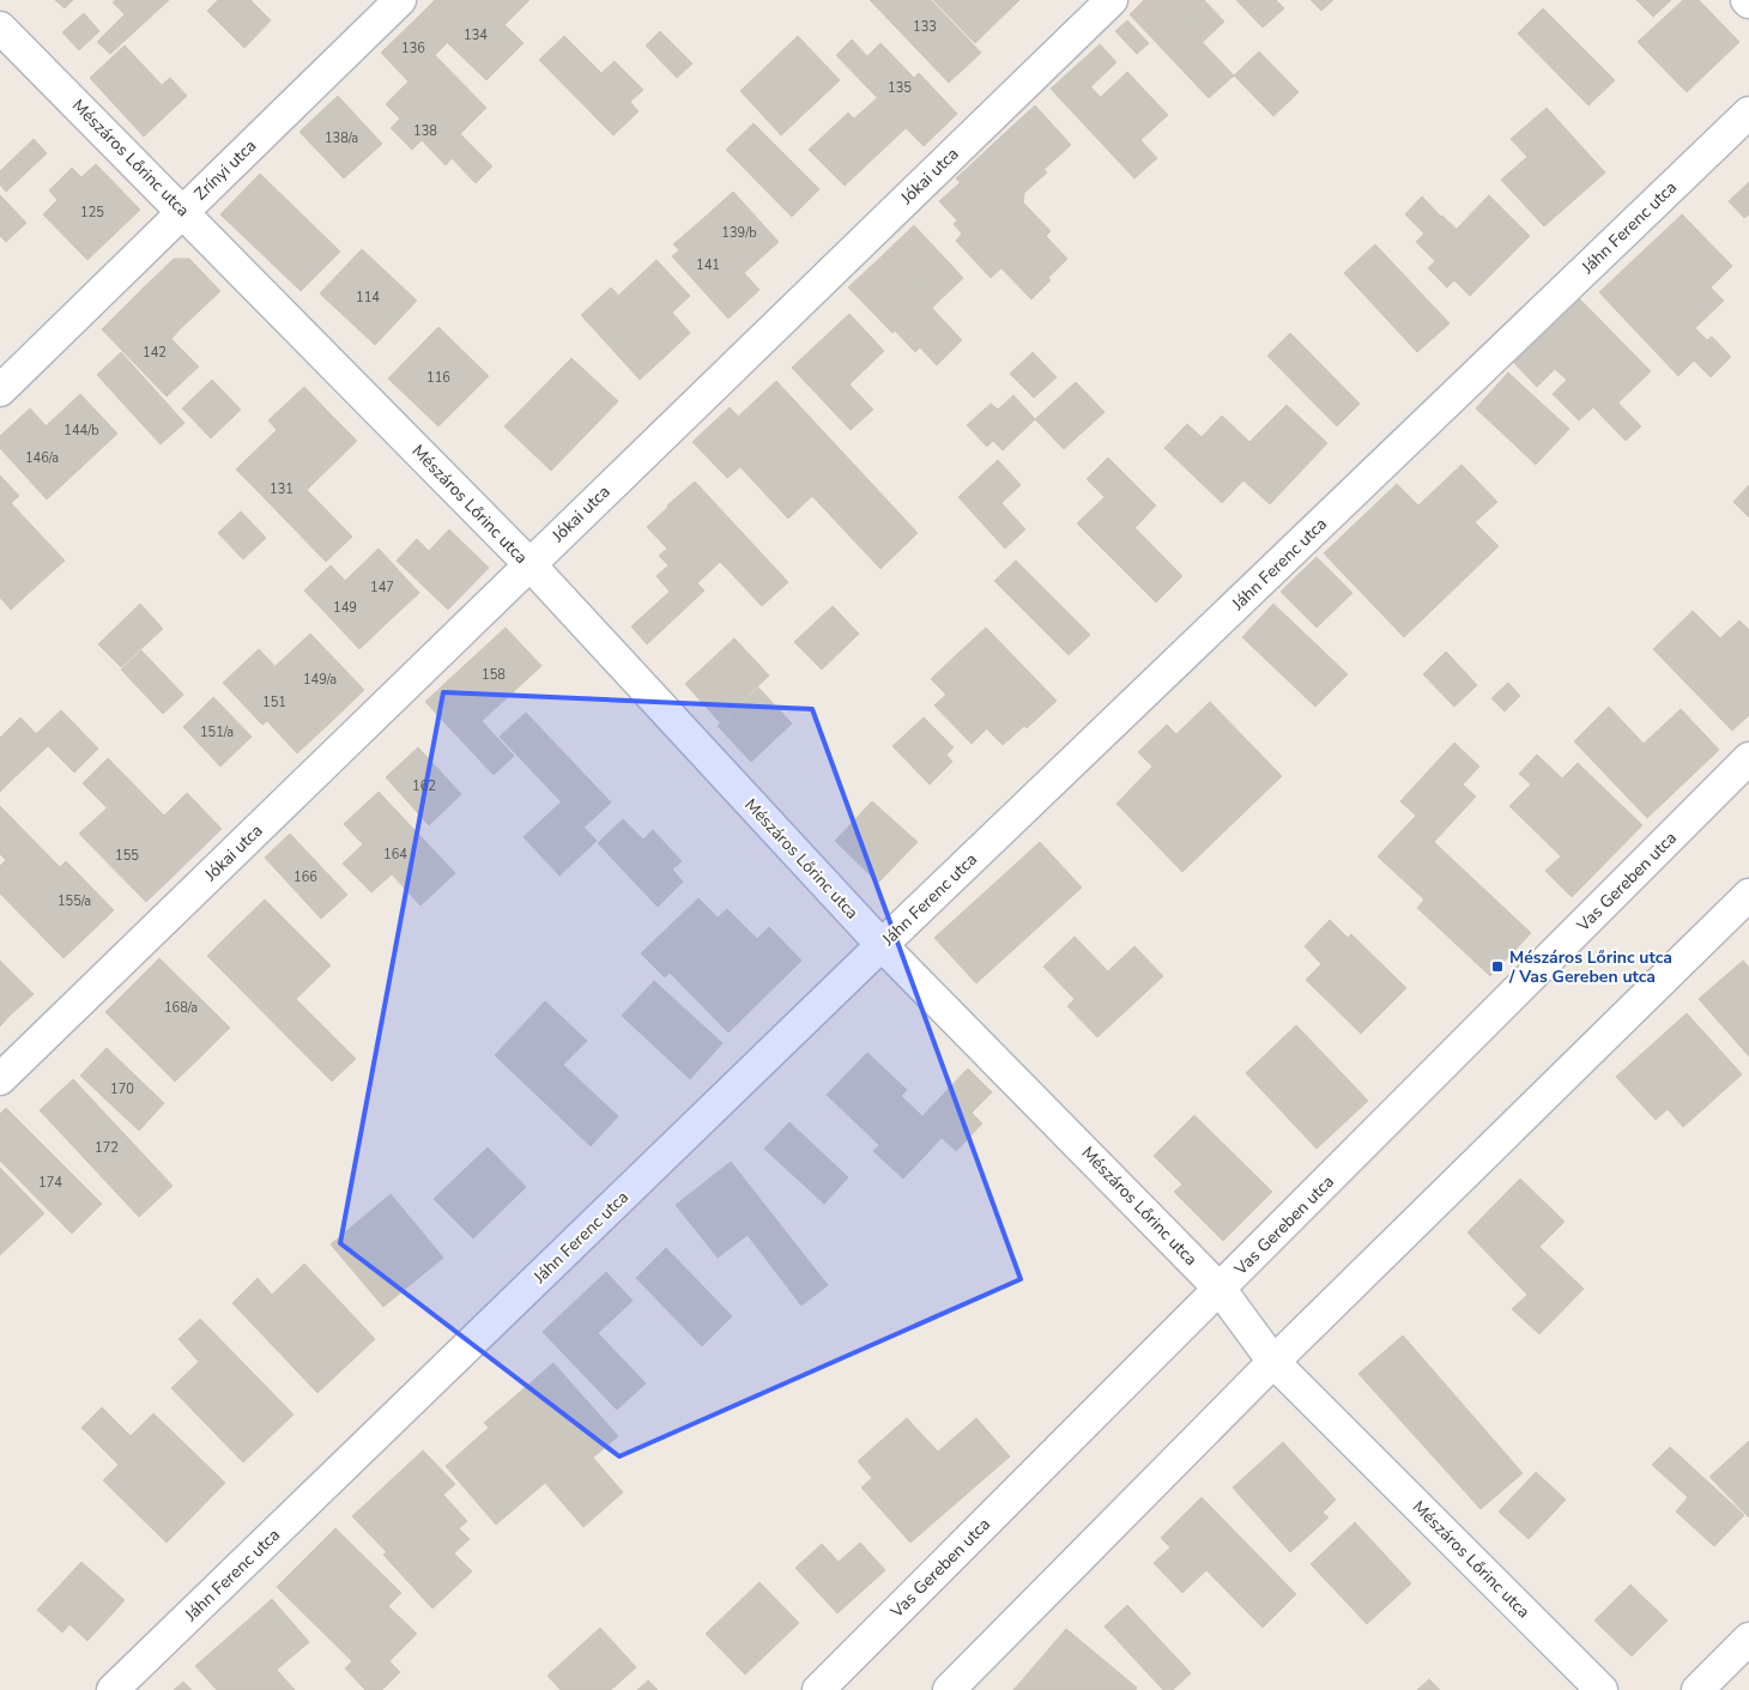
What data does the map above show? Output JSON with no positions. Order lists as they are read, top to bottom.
{
  "streets": {
    "street": [
      "Mészáros Lőrinc utca",
      "Zrínyi utca",
      "Jókai utca",
      "Jáhn Ferenc utca",
      "Vas Gereben utca"
    ]
  },
  "crossings": [
    ["Mészáros Lőrinc utca", "Zrínyi utca"],
    ["Mészáros Lőrinc utca", "Jókai utca"],
    ["Mészáros Lőrinc utca", "Jáhn Ferenc utca"],
    ["Mészáros Lőrinc utca", "Vas Gereben utca"]
  ],
  "places": {
    "transit": ["Mészáros Lőrinc utca / Vas Gereben utca"]
  },
  "house_numbers": [
    "133",
    "134",
    "136",
    "135",
    "138",
    "138/a",
    "125",
    "139/b",
    "141",
    "114",
    "142",
    "116",
    "144/b",
    "146/a",
    "131",
    "147",
    "149",
    "158",
    "149/a",
    "151",
    "151/a",
    "162",
    "164",
    "155",
    "166",
    "155/a",
    "168/a",
    "170",
    "172",
    "174"
  ]
}
